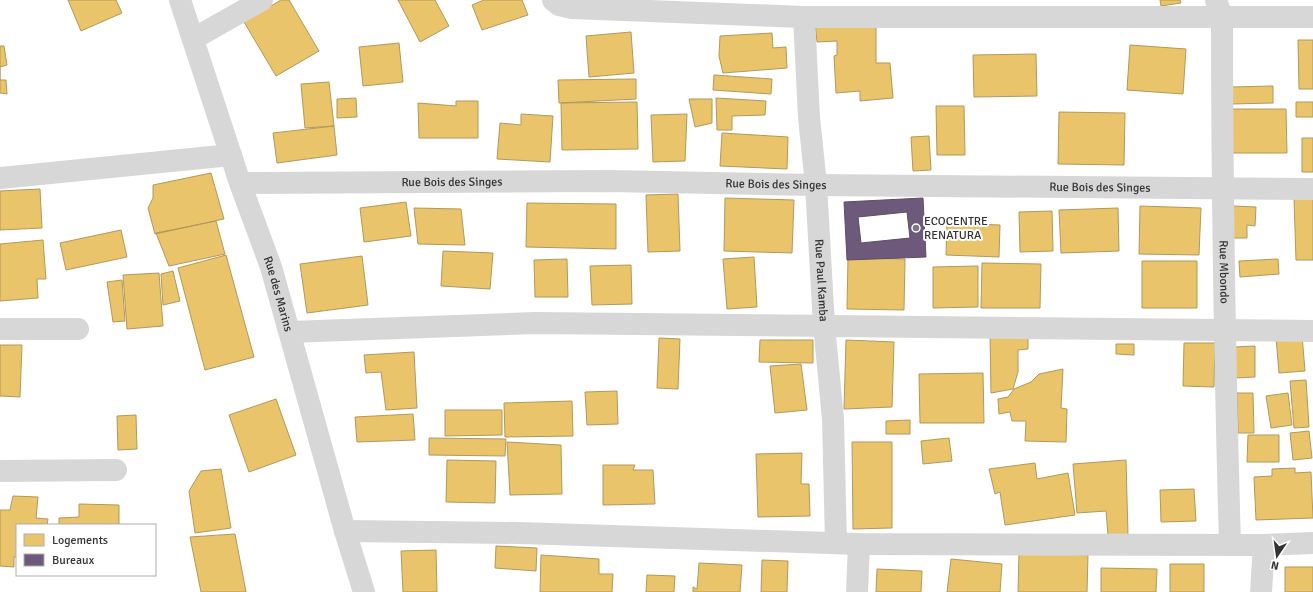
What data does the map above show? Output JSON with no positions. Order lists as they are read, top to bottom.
{
  "streets": {
    "street": [
      "Rue Bois des Singes",
      "Rue Mbondo",
      "Rue Paul Kamba",
      "Rue des Marins"
    ]
  },
  "crossings": [
    ["Rue Bois des Singes", "Rue Mbondo"],
    ["Rue Bois des Singes", "Rue Paul Kamba"],
    ["Rue Bois des Singes", "Rue des Marins"]
  ],
  "places": ["ECOCENTRE RENATURA"],
  "legend": ["Logements", "Bureaux"],
  "north": "bottom"
}
